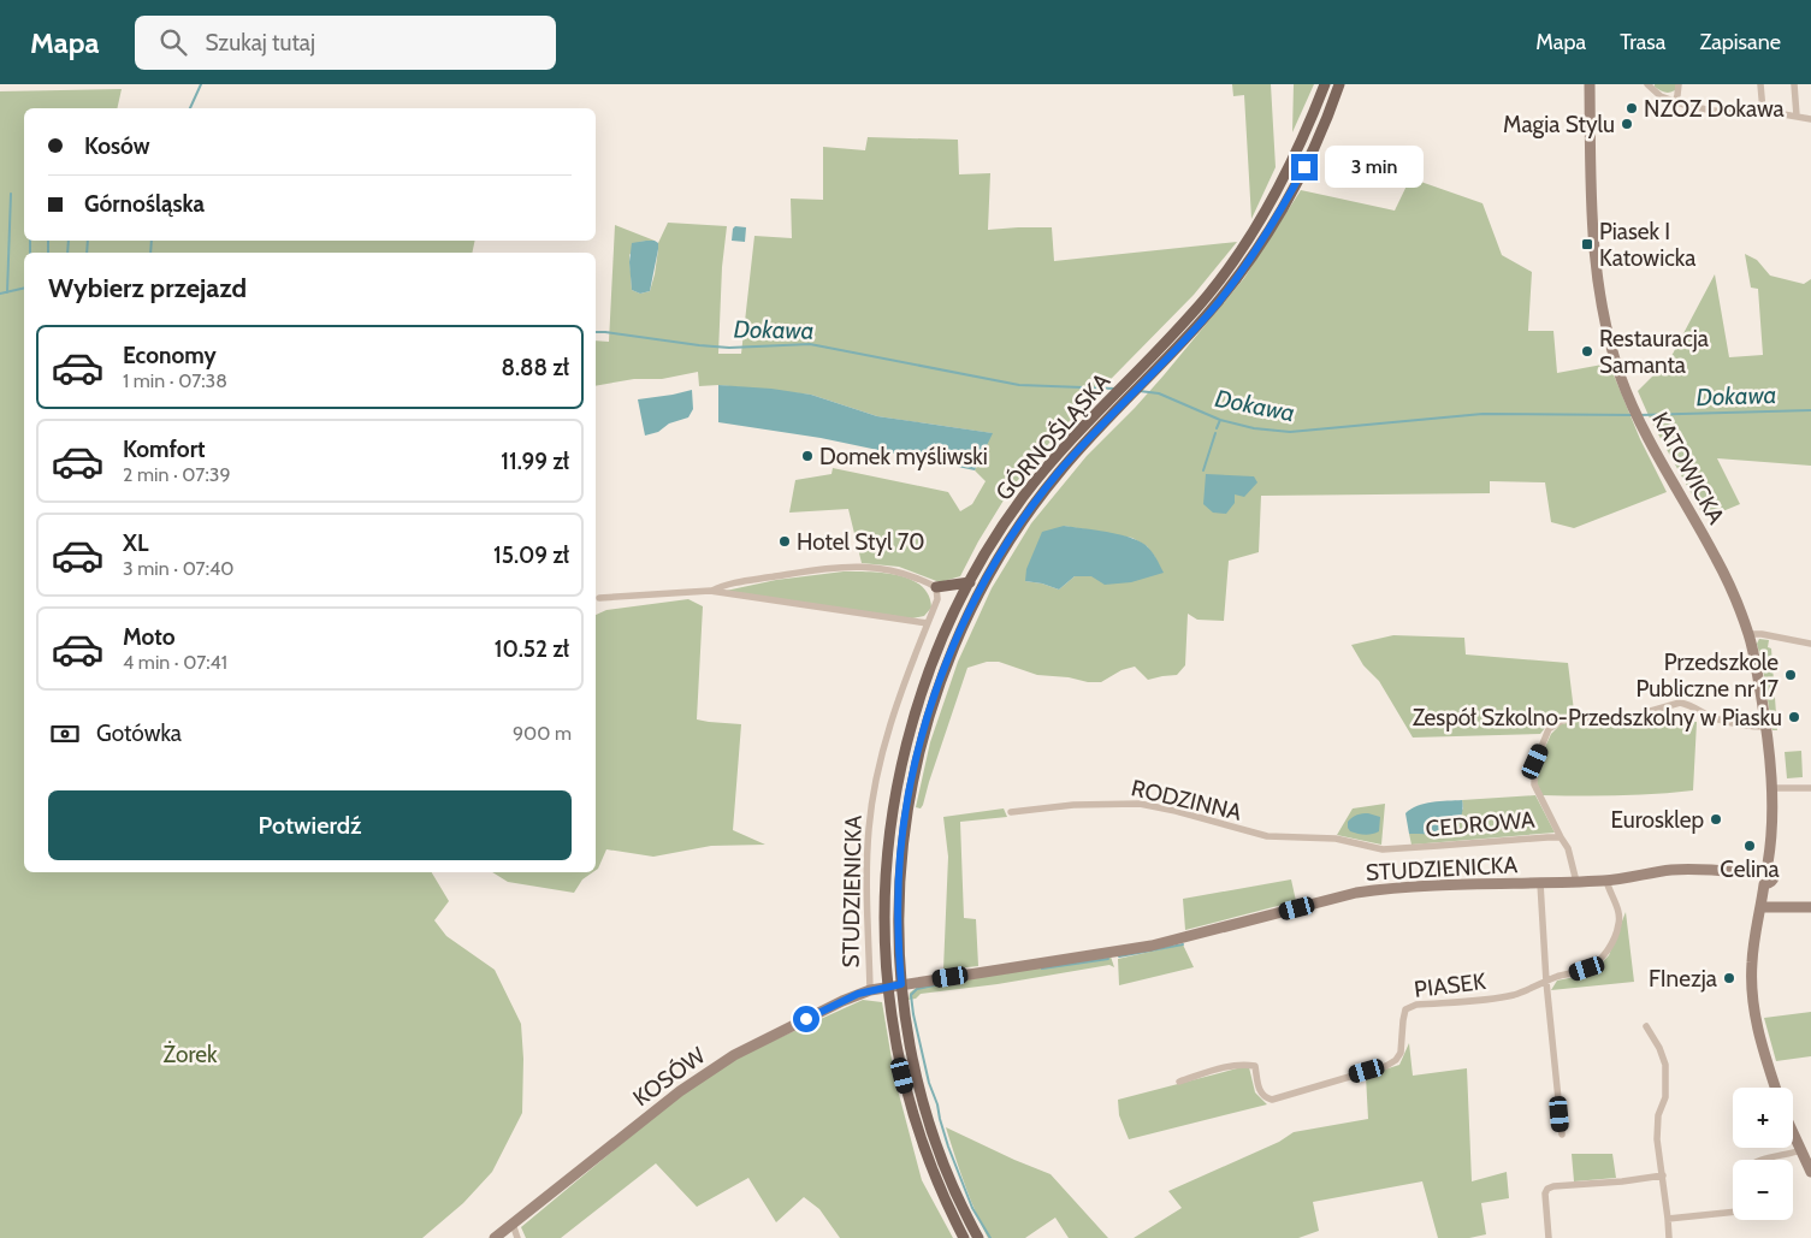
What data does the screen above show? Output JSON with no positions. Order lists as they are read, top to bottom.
{
  "streets": {
    "main road": ["GÓRNOŚLĄSKA"],
    "street": [
      "KATOWICKA",
      "RODZINNA",
      "CEDROWA",
      "STUDZIENICKA",
      "PIASEK",
      "KOSÓW"
    ]
  },
  "crossings": [
    ["GÓRNOŚLĄSKA", "STUDZIENICKA"],
    ["GÓRNOŚLĄSKA", "KOSÓW"],
    ["KATOWICKA", "STUDZIENICKA"],
    ["RODZINNA", "CEDROWA"],
    ["CEDROWA", "STUDZIENICKA"],
    ["STUDZIENICKA", "PIASEK"],
    ["STUDZIENICKA", "KOSÓW"]
  ],
  "water": ["Dokawa"],
  "parks": ["Żorek"],
  "places": {
    "other": [
      "NZOZ Dokawa",
      "Magia Stylu",
      "Restauracja Samanta",
      "Domek myśliwski",
      "Hotel Styl 70",
      "Przedszkole Publiczne nr 17",
      "Zespół Szkolno-Przedszkolny w Piasku",
      "Eurosklep",
      "Celina",
      "FInezja"
    ],
    "transit": ["Piasek I Katowicka"]
  },
  "page": {
    "header": "Mapa",
    "search": "Szukaj tutaj",
    "nav": ["Mapa", "Trasa", "Zapisane"],
    "banner": ["Kosów", "Górnośląska"],
    "bubble": "3 min",
    "heading": "Wybierz przejazd",
    "list": [
      {
        "name": "Economy",
        "note": "1 min · 07:38",
        "value": "8.88 zł"
      },
      {
        "name": "Komfort",
        "note": "2 min · 07:39",
        "value": "11.99 zł"
      },
      {
        "name": "XL",
        "note": "3 min · 07:40",
        "value": "15.09 zł"
      },
      {
        "name": "Moto",
        "note": "4 min · 07:41",
        "value": "10.52 zł"
      }
    ],
    "pay": ["Gotówka", "900 m"],
    "buttons": "Potwierdź",
    "map_buttons": ["+", "−"]
  }
}
